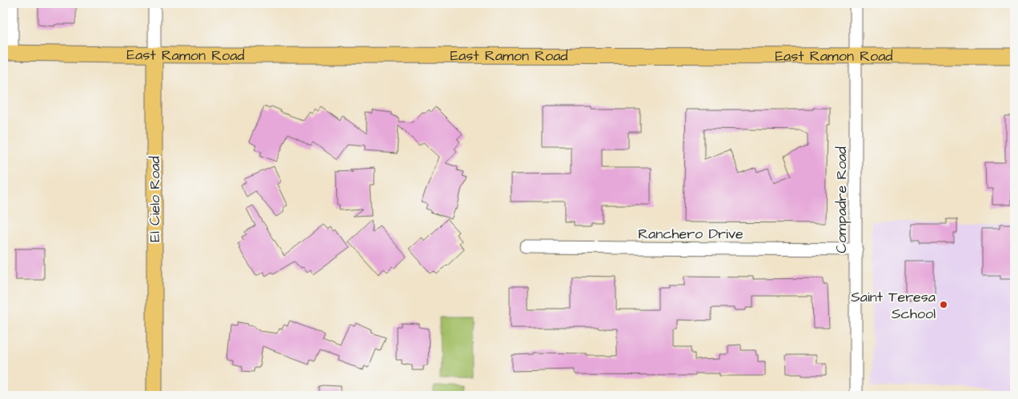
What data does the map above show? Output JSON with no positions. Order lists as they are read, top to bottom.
{
  "streets": {
    "main road": ["East Ramon Road", "El Cielo Road"],
    "street": ["Compadre Road", "Ranchero Drive"]
  },
  "crossings": [
    ["East Ramon Road", "El Cielo Road"],
    ["East Ramon Road", "Compadre Road"],
    ["Compadre Road", "Ranchero Drive"]
  ],
  "places": ["Saint Teresa School"]
}
